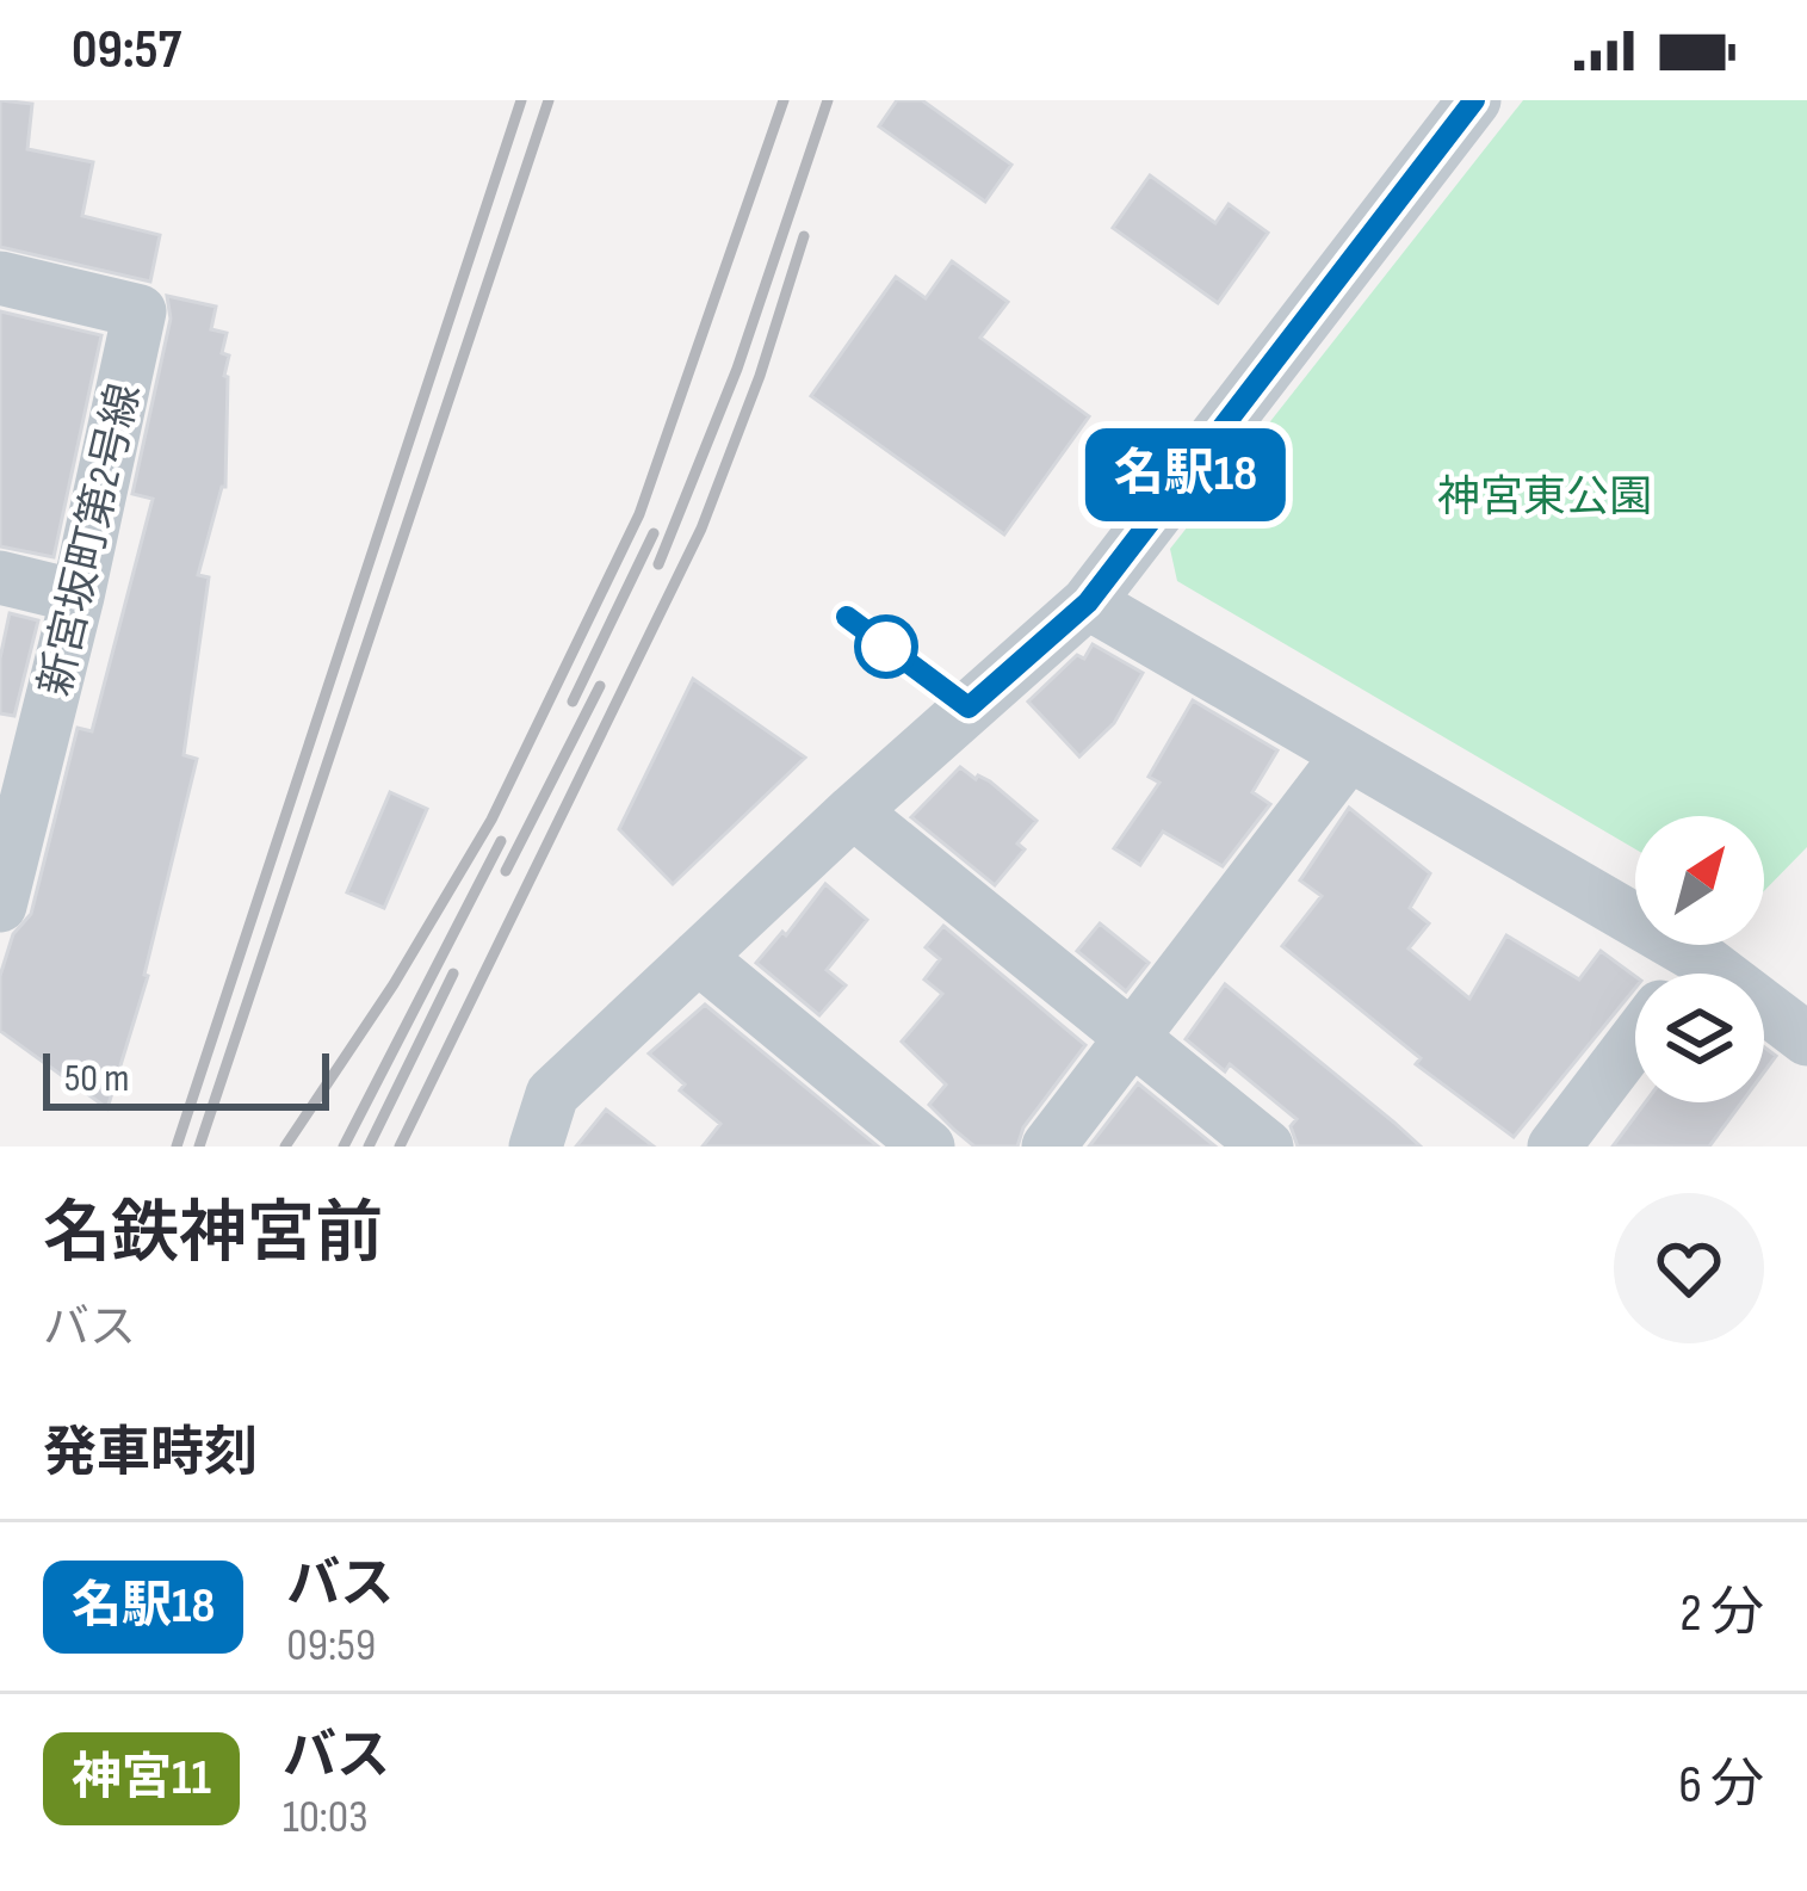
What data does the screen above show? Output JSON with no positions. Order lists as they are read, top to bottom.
{
  "streets": {
    "street": ["新宮坂町第2号線"]
  },
  "parks": ["神宮東公園"],
  "lines": ["bus line 名駅18"],
  "scale_bar": "50 m",
  "north": "top right",
  "page": {
    "status": "09:57",
    "on_map": "名駅18",
    "scale": "50 m",
    "heading": [
      ["名鉄神宮前", "バス"],
      "発車時刻"
    ],
    "list": [
      {
        "mark": "名駅18",
        "name": "バス",
        "note": "09:59",
        "value": "2 分"
      },
      {
        "mark": "神宮11",
        "name": "バス",
        "note": "10:03",
        "value": "6 分"
      }
    ]
  }
}
